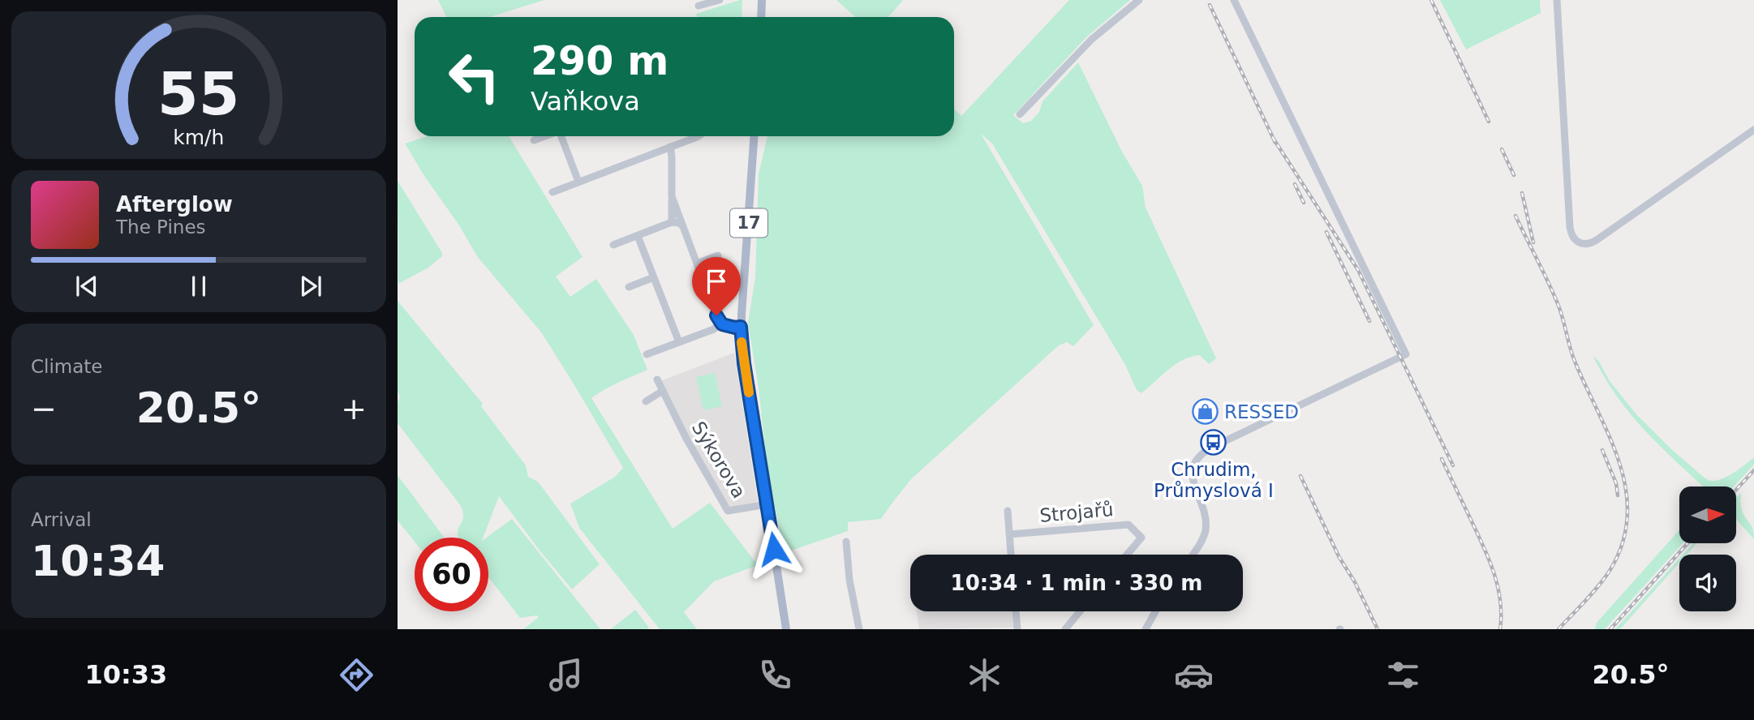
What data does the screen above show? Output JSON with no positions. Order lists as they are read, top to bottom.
{
  "streets": {
    "main road": ["17"],
    "street": ["Sýkorova", "Strojařů"]
  },
  "crossings": [
    ["17", "Sýkorova"]
  ],
  "places": {
    "shop": ["RESSED"],
    "bus stop": ["Chrudim, Průmyslová I"]
  },
  "north": "right",
  "page": {
    "turn": ["290 m", "Vaňkova"],
    "song": ["Afterglow", "The Pines"],
    "tile": [
      "Climate",
      ["Arrival", "10:34"]
    ],
    "heat": ["−", "20.5°", "+"],
    "limit": "60",
    "trip": "10:34 · 1 min · 330 m",
    "tabs": ["10:33", "20.5°"],
    "gauge": ["55", "km/h"]
  }
}
